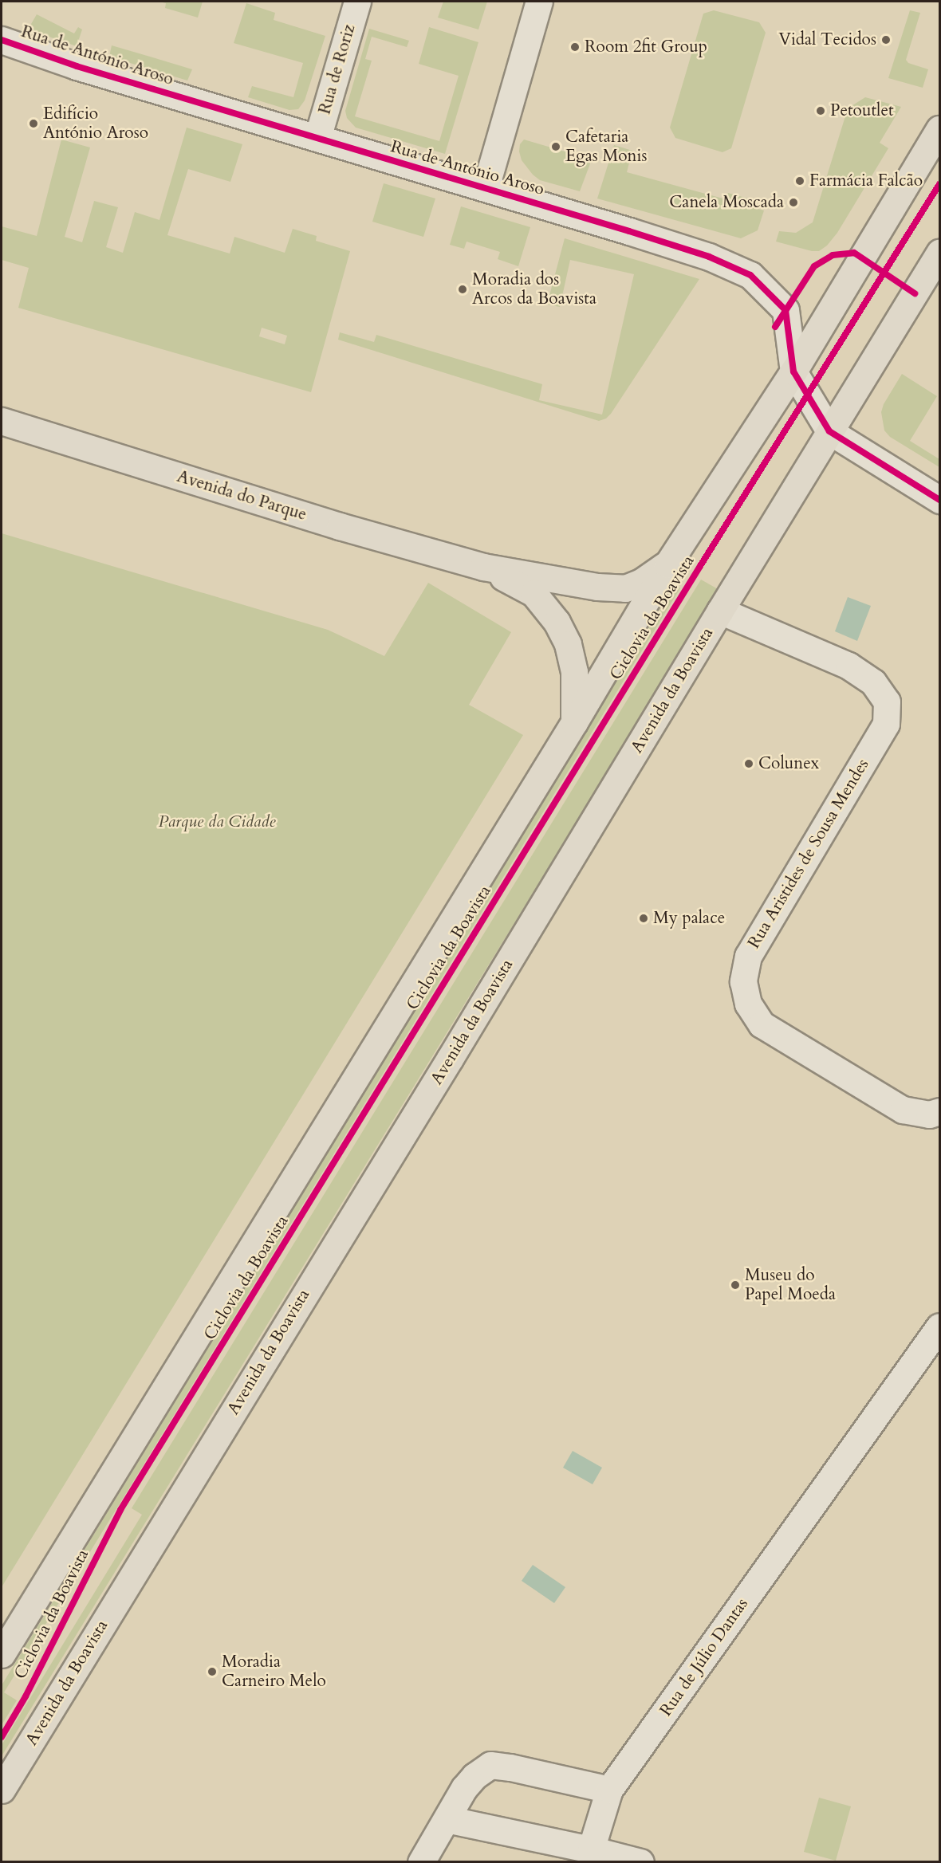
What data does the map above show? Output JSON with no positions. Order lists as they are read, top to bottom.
{
  "streets": {
    "main road": ["Avenida do Parque", "Avenida da Boavista"],
    "street": [
      "Rua de António Aroso",
      "Rua de Roriz",
      "Rua Aristides de Sousa Mendes",
      "Rua de Júlio Dantas"
    ],
    "cycle path": ["Ciclovia da Boavista"]
  },
  "crossings": [
    ["Rua de António Aroso", "Rua de Roriz"],
    ["Rua de António Aroso", "Avenida da Boavista"],
    ["Avenida da Boavista", "Rua Aristides de Sousa Mendes"]
  ],
  "parks": ["Parque da Cidade"],
  "places": [
    "Vidal Tecidos",
    "Room 2fit Group",
    "Petoutlet",
    "Edifício António Aroso",
    "Cafetaria Egas Monis",
    "Farmácia Falcão",
    "Canela Moscada",
    "Moradia dos Arcos da Boavista",
    "Colunex",
    "My palace",
    "Museu do Papel Moeda",
    "Moradia Carneiro Melo"
  ]
}
